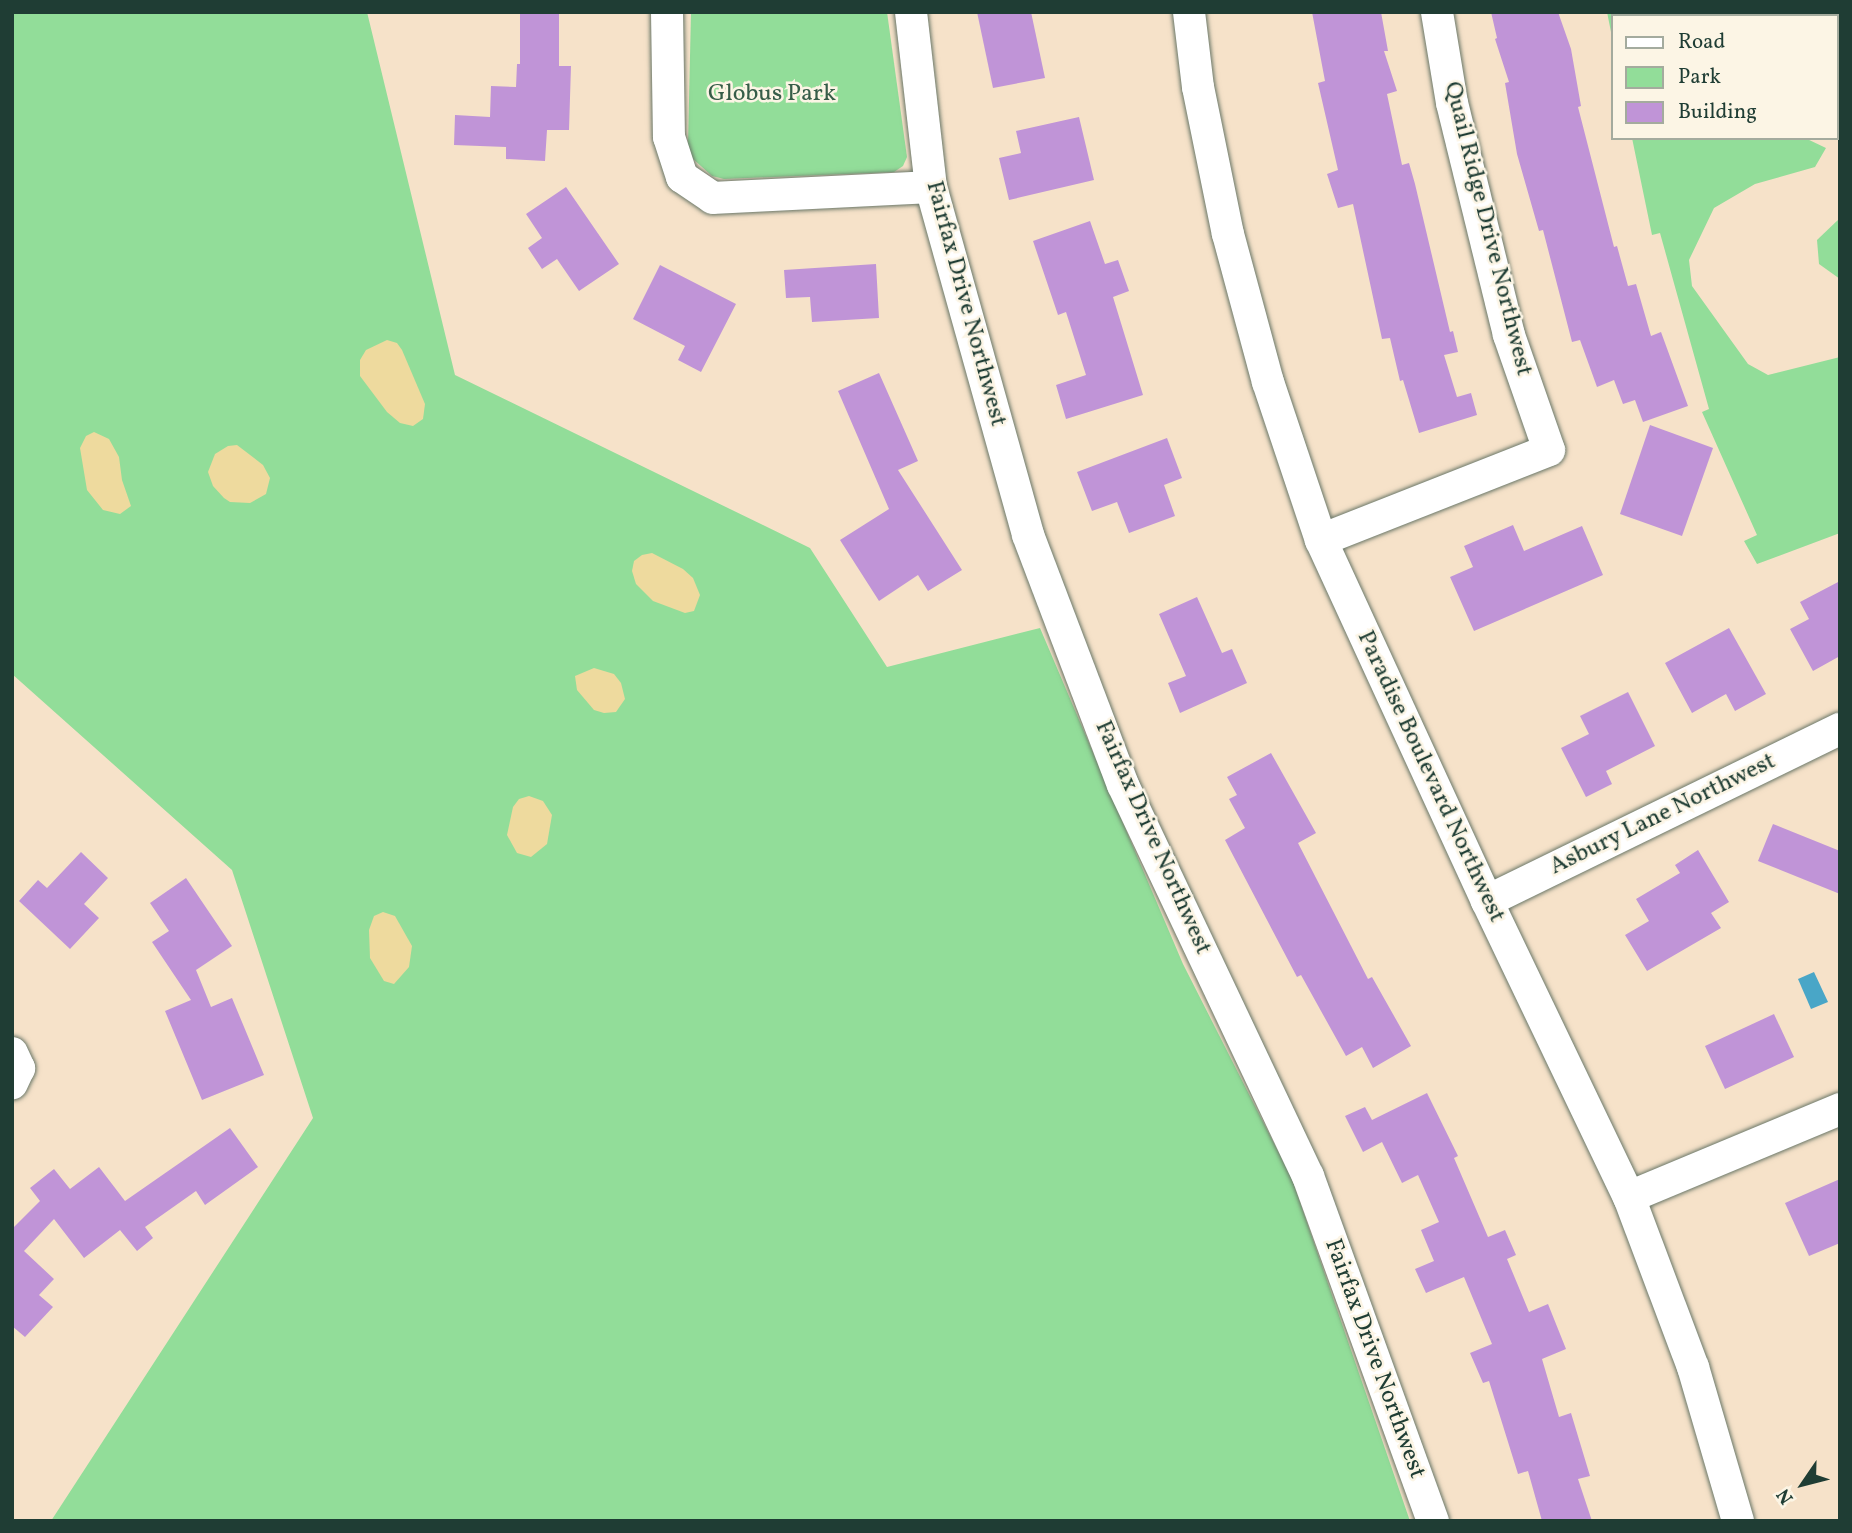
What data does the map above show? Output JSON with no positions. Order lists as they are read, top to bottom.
{
  "streets": {
    "street": [
      "Quail Ridge Drive Northwest",
      "Fairfax Drive Northwest",
      "Paradise Boulevard Northwest",
      "Asbury Lane Northwest"
    ]
  },
  "crossings": [
    ["Quail Ridge Drive Northwest", "Paradise Boulevard Northwest"],
    ["Paradise Boulevard Northwest", "Asbury Lane Northwest"]
  ],
  "parks": ["Globus Park"],
  "legend": ["Road", "Park", "Building"],
  "north": "bottom left"
}
